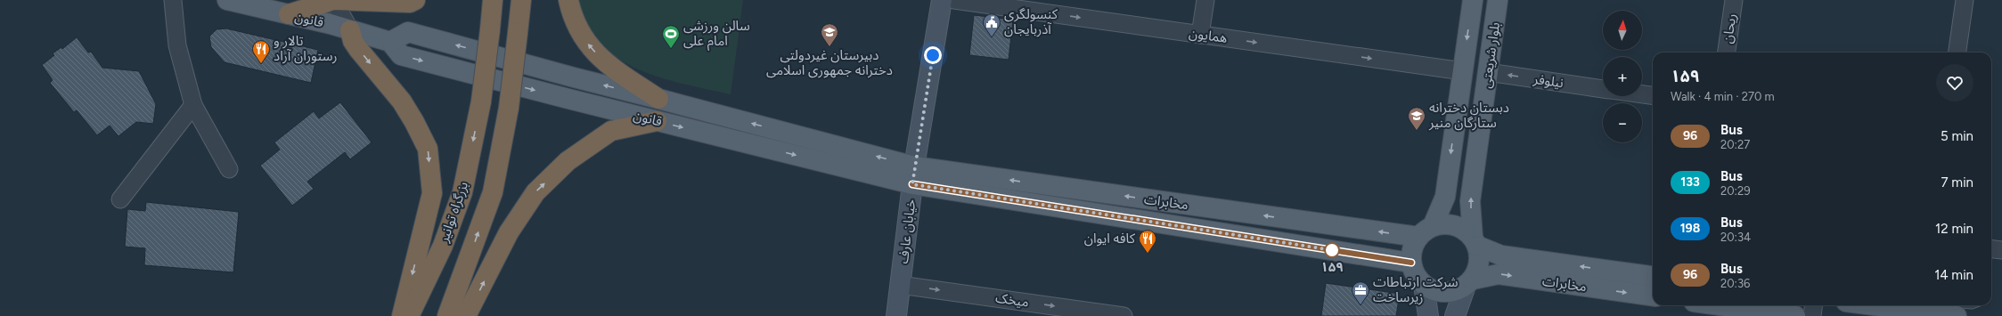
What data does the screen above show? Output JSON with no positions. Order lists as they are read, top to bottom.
{
  "streets": {
    "highway": ["بزرگراه توانیر"],
    "main road": ["قانون", "بلوار شریعتى", "مخابرات"],
    "street": [
      "ریحان",
      "همایون",
      "نیلوفر",
      "خیابان عارف",
      "میخک"
    ]
  },
  "crossings": [
    ["قانون", "مخابرات"],
    ["قانون", "خیابان عارف"],
    ["همایون", "بلوار شریعتى"],
    ["بلوار شریعتى", "نیلوفر"],
    ["بلوار شریعتى", "مخابرات"],
    ["مخابرات", "خیابان عارف"],
    ["خیابان عارف", "میخک"]
  ],
  "one_way": ["همایون", "نیلوفر", "میخک"],
  "places": {
    "public building": ["کنسولگری آذربایجان"],
    "school or university": ["دبیرستان غیردولتی دخترانه جمهوری اسلامی", "دبستان دخترانه ستارگان منیر"],
    "sports": ["سالن ورزشی امام علی"],
    "restaurant": ["تالار و رستوران آراد", "کافه ایوان"],
    "other": ["۱۵۹"],
    "office": ["شرکت ارتباطات زیرساخت"]
  },
  "lines": ["bus line 96"],
  "north": "top",
  "page": {
    "map_buttons": ["+", "−"],
    "heading": ["۱۵۹", "Walk · 4 min · 270 m"],
    "list": [
      {
        "mark": "96",
        "name": "Bus",
        "note": "20:27",
        "value": "5 min"
      },
      {
        "mark": "133",
        "name": "Bus",
        "note": "20:29",
        "value": "7 min"
      },
      {
        "mark": "198",
        "name": "Bus",
        "note": "20:34",
        "value": "12 min"
      },
      {
        "mark": "96",
        "name": "Bus",
        "note": "20:36",
        "value": "14 min"
      }
    ]
  }
}
